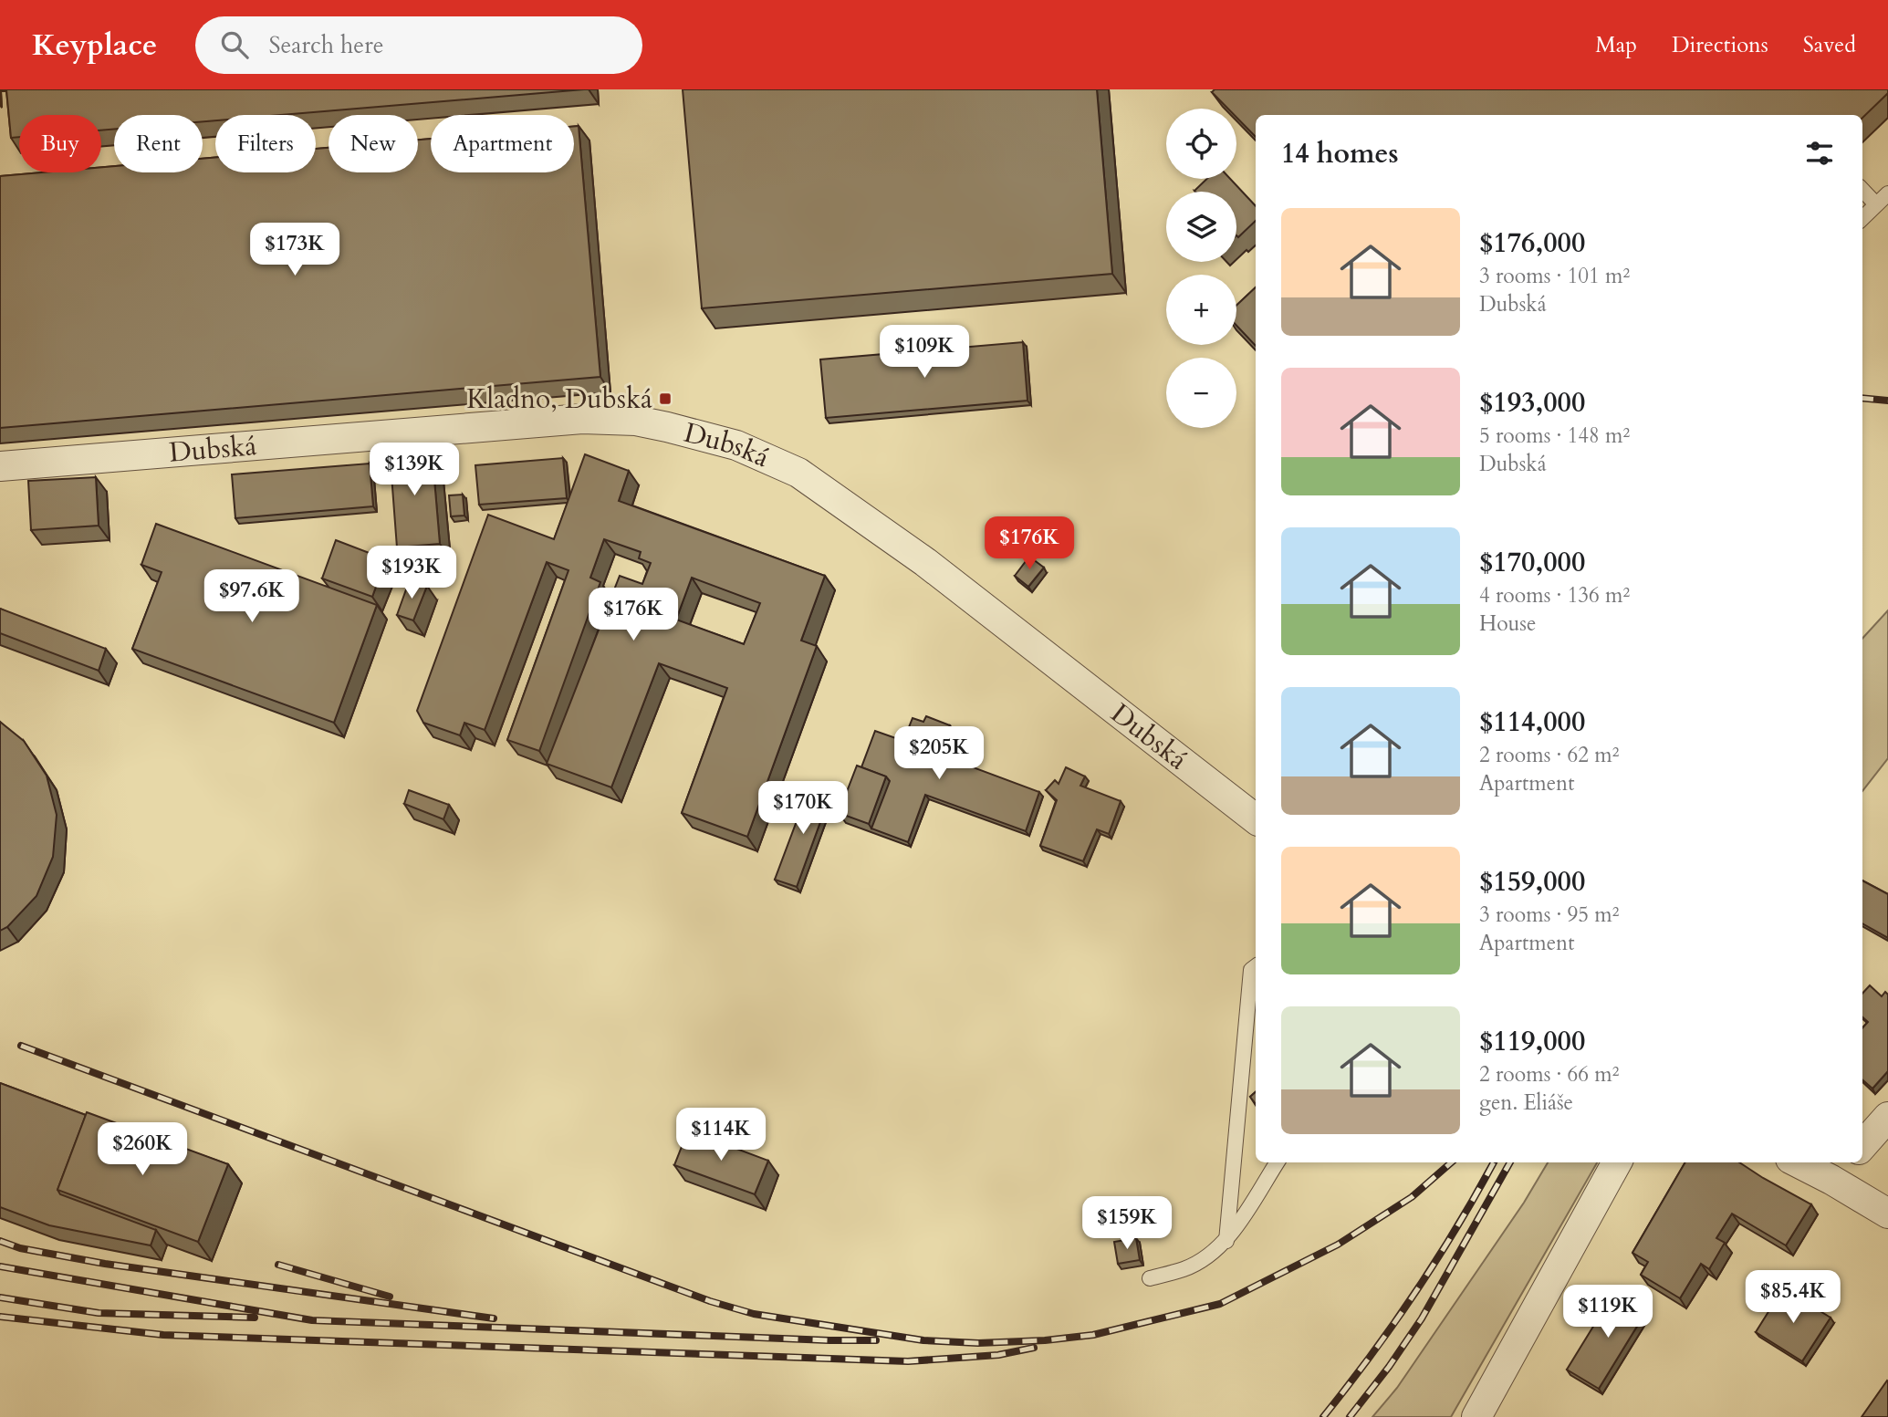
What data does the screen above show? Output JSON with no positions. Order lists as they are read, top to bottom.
{
  "streets": {
    "street": ["Dubská"]
  },
  "places": {
    "transit": ["Kladno, Dubská"]
  },
  "page": {
    "header": "Keyplace",
    "search": "Search here",
    "nav": ["Map", "Directions", "Saved"],
    "map_buttons": ["+", "−"],
    "chip": [
      "Buy",
      "Rent",
      "Filters",
      "New",
      "Apartment"
    ],
    "heading": "14 homes",
    "list": [
      {
        "name": "$176,000",
        "note": "3 rooms · 101 m² · Dubská"
      },
      {
        "name": "$193,000",
        "note": "5 rooms · 148 m² · Dubská"
      },
      {
        "name": "$170,000",
        "note": "4 rooms · 136 m² · House"
      },
      {
        "name": "$114,000",
        "note": "2 rooms · 62 m² · Apartment"
      },
      {
        "name": "$159,000",
        "note": "3 rooms · 95 m² · Apartment"
      },
      {
        "name": "$119,000",
        "note": "2 rooms · 66 m² · gen. Eliáše"
      }
    ],
    "price": [
      "$173K",
      "$109K",
      "$139K",
      "$176K",
      "$193K",
      "$97.6K",
      "$176K",
      "$205K",
      "$170K",
      "$114K",
      "$260K",
      "$159K",
      "$85.4K",
      "$119K"
    ]
  }
}
